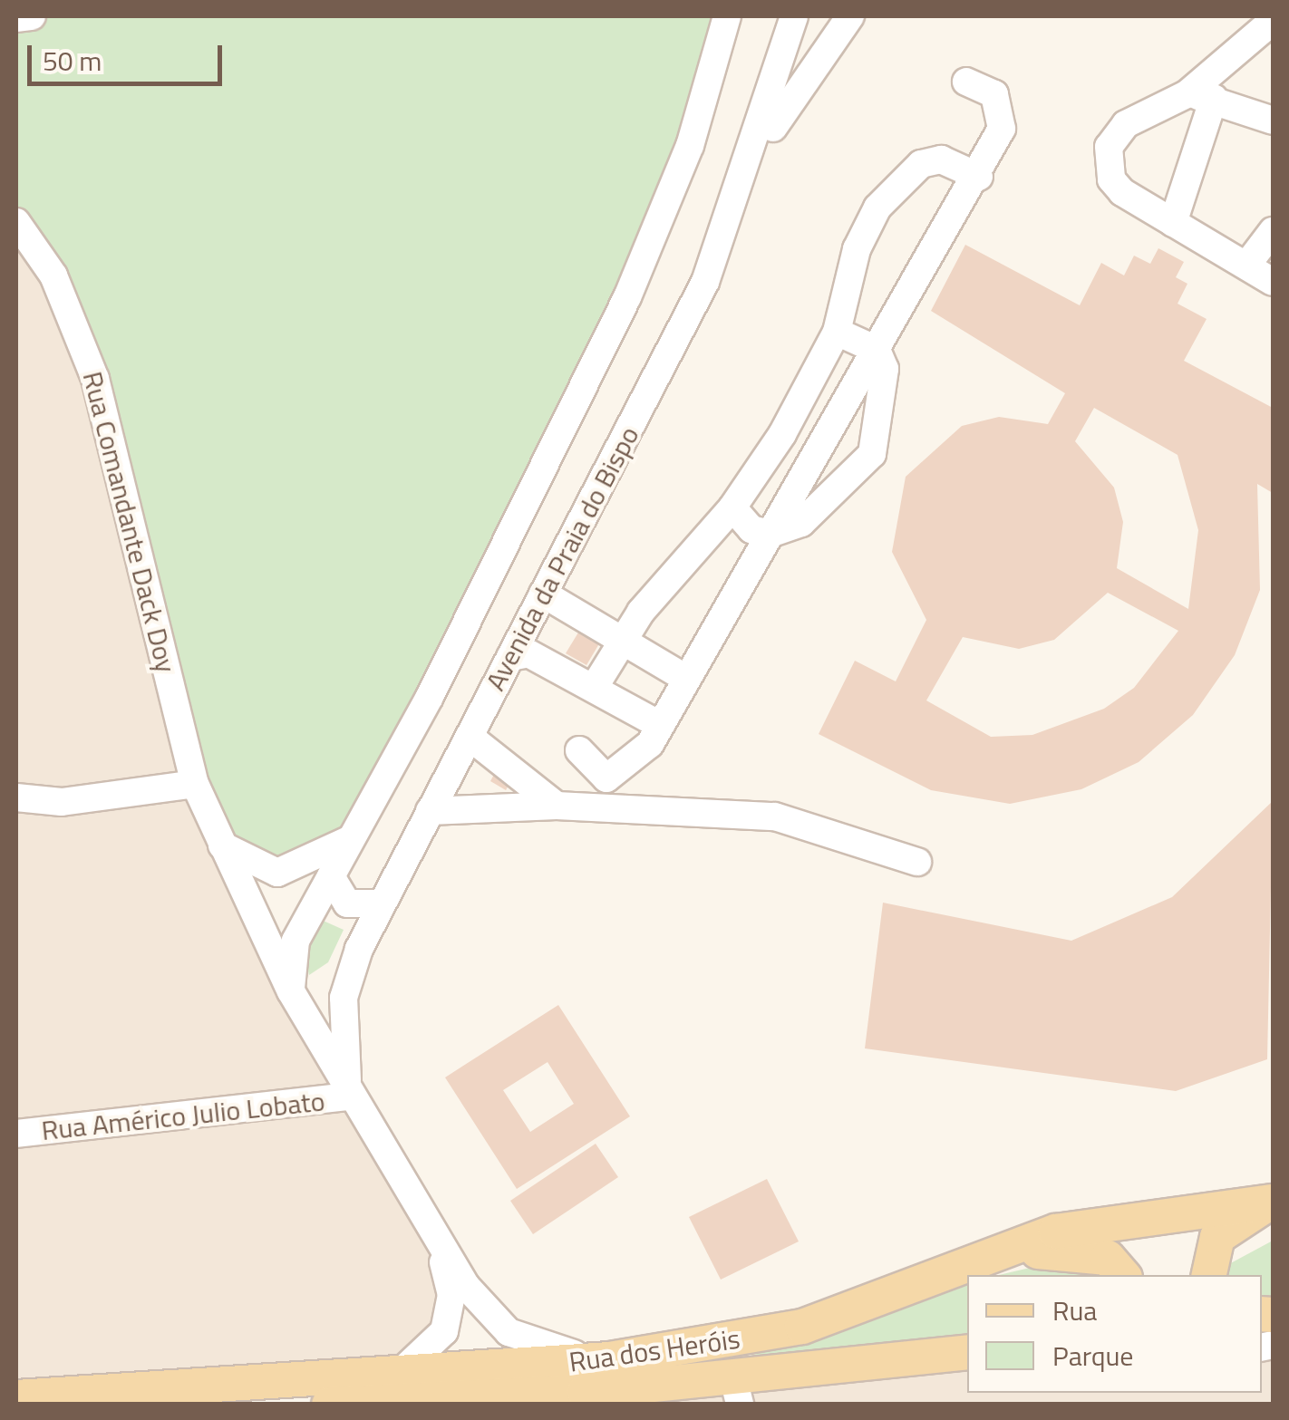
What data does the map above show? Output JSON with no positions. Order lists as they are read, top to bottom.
{
  "streets": {
    "main road": ["Rua dos Heróis"],
    "street": ["Rua Comandante Dack Doy", "Avenida da Praia do Bispo", "Rua Américo Julio Lobato"]
  },
  "crossings": [
    ["Rua Comandante Dack Doy", "Avenida da Praia do Bispo"],
    ["Rua Comandante Dack Doy", "Rua Américo Julio Lobato"],
    ["Rua Comandante Dack Doy", "Rua dos Heróis"],
    ["Avenida da Praia do Bispo", "Rua Américo Julio Lobato"]
  ],
  "legend": ["Rua", "Parque"],
  "scale_bar": "50 m"
}
